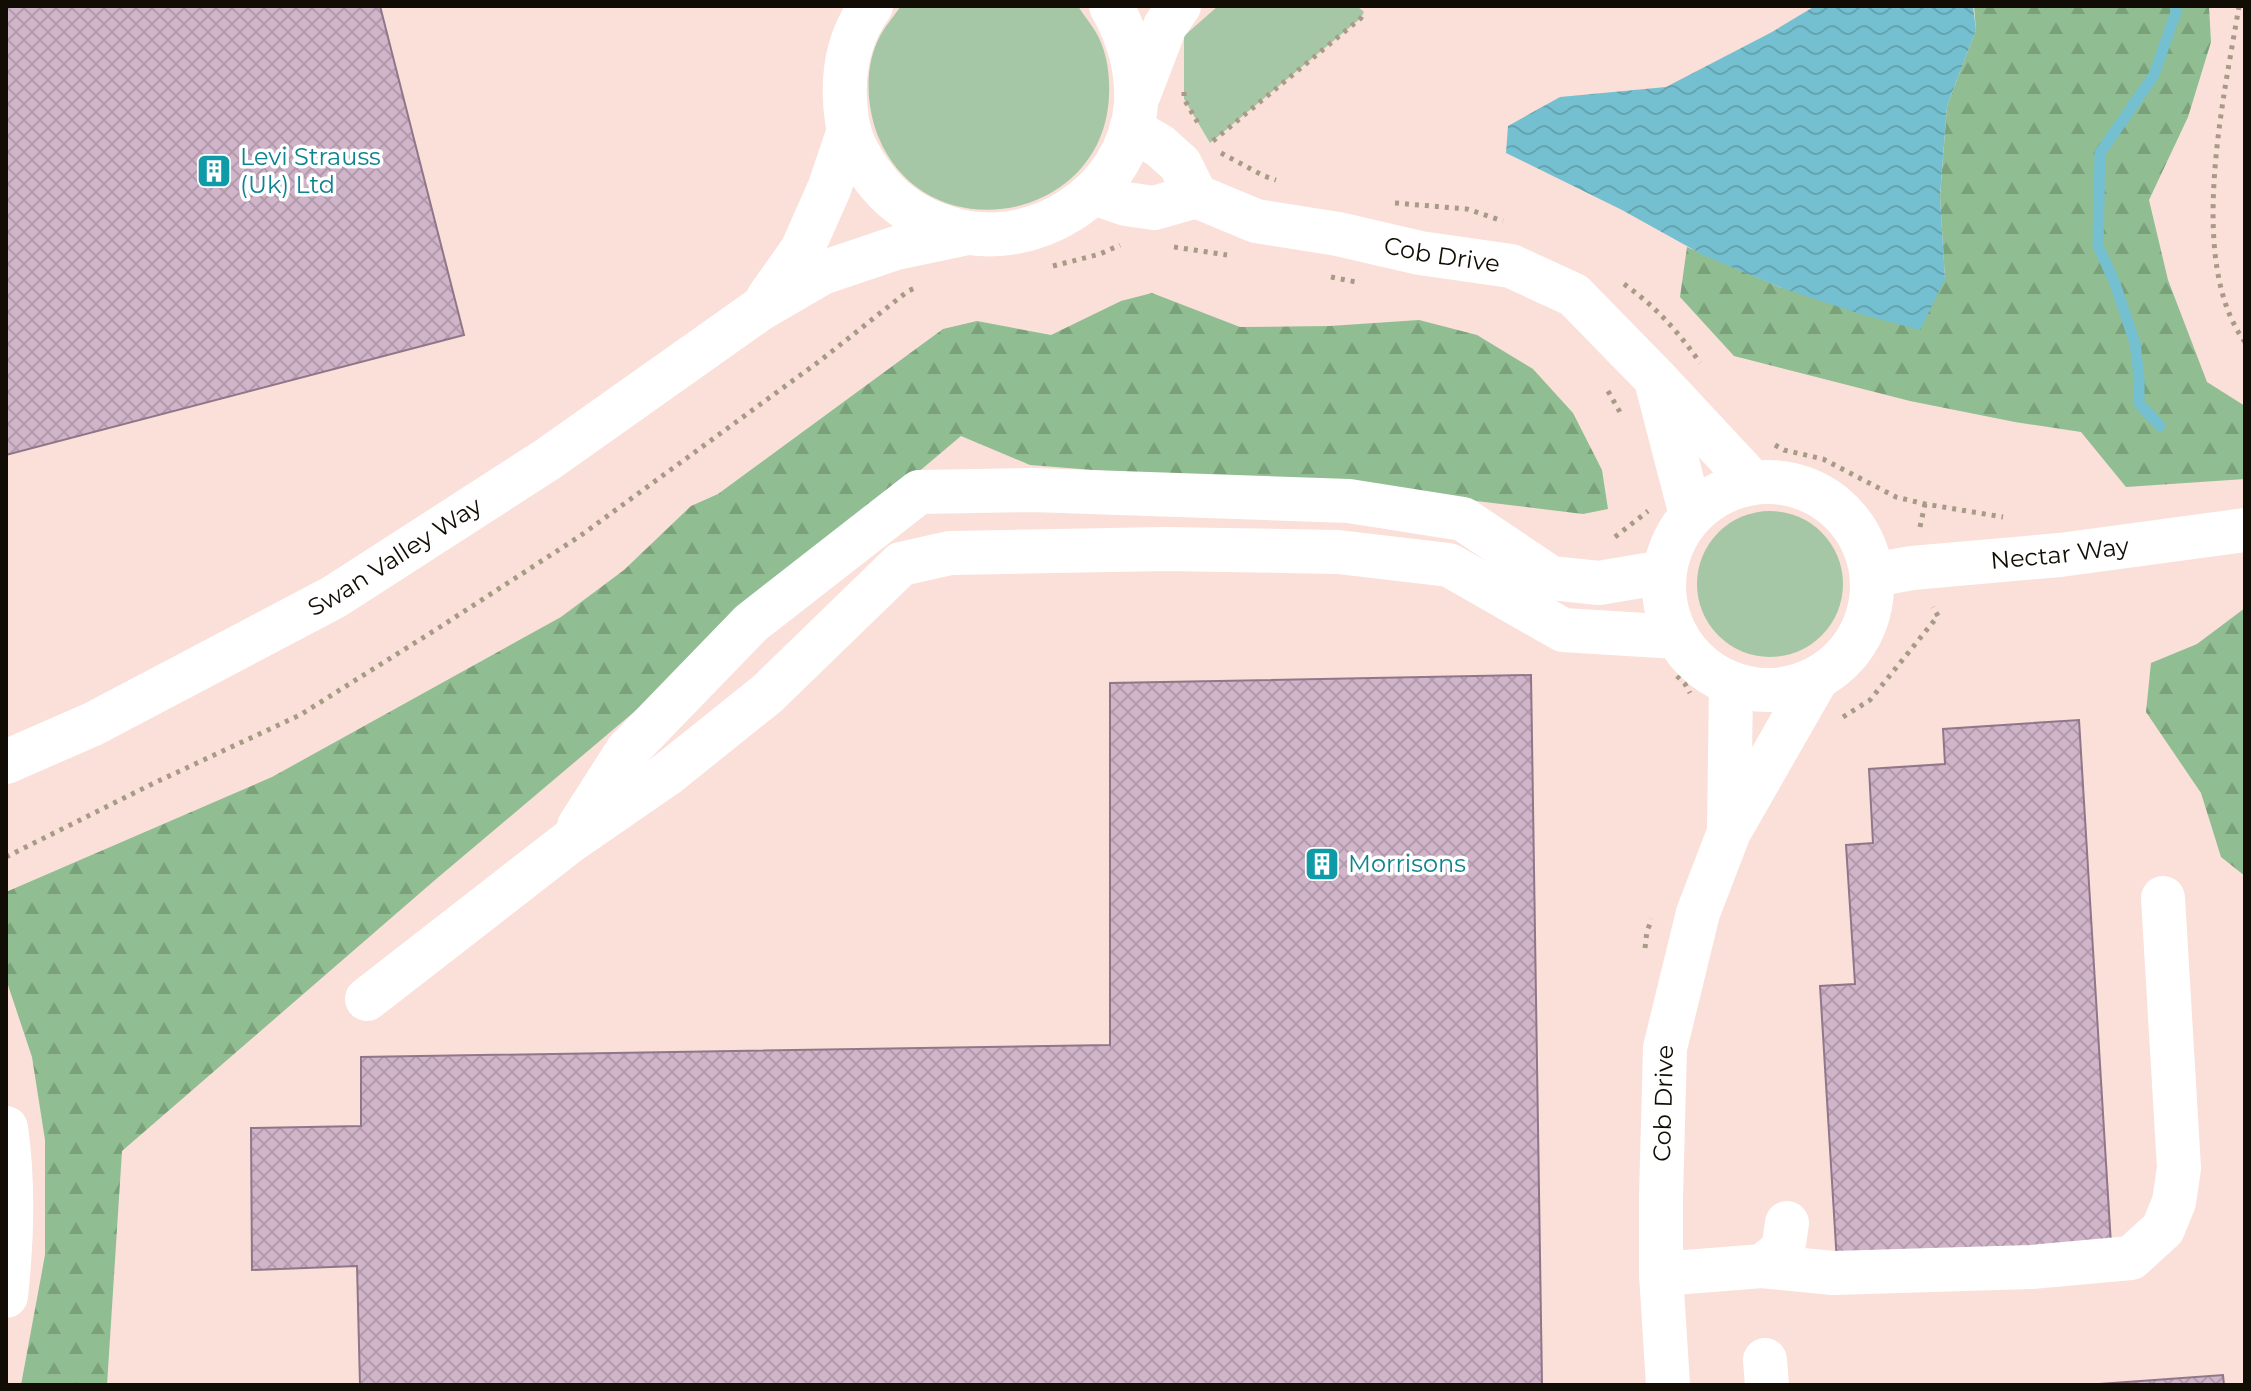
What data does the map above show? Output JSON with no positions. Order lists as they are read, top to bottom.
{
  "streets": {
    "street": ["Cob Drive", "Nectar Way", "Swan Valley Way"]
  },
  "crossings": [
    ["Cob Drive", "Nectar Way"]
  ],
  "places": {
    "building": ["Levi Strauss (Uk) Ltd", "Morrisons"]
  }
}
